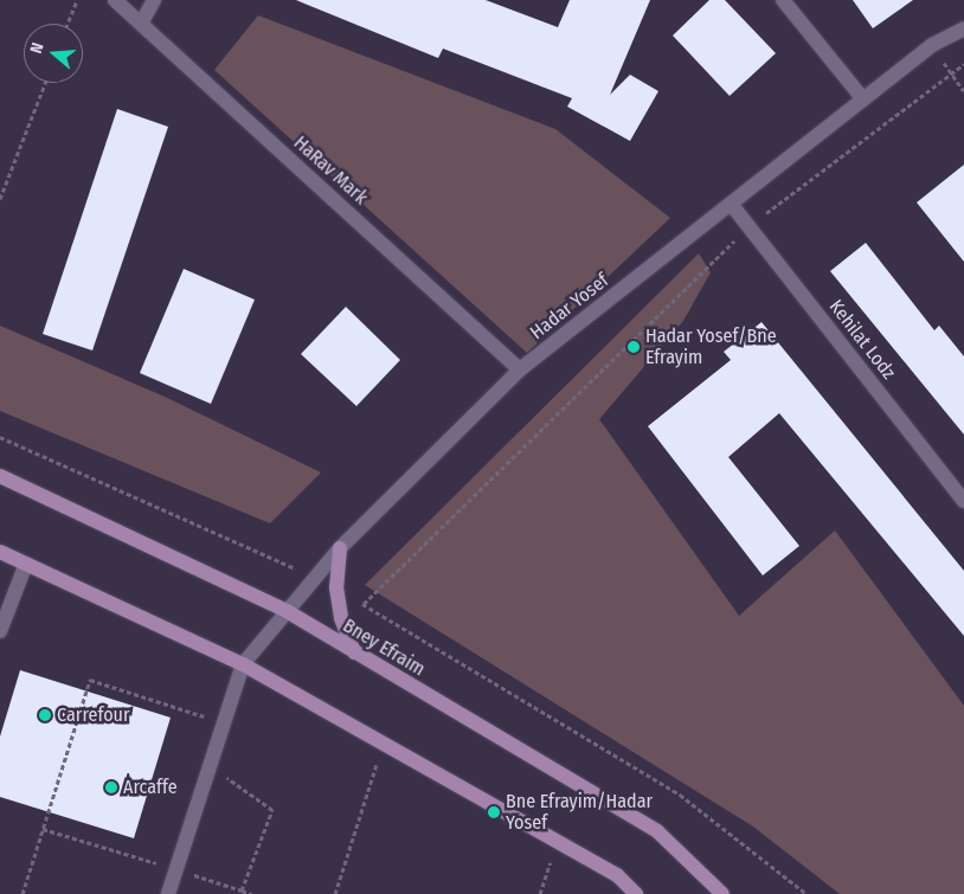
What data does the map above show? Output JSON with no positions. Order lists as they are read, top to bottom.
{
  "streets": {
    "main road": ["Bney Efraim"],
    "street": ["HaRav Mark", "Hadar Yosef", "Kehilat Lodz"]
  },
  "crossings": [
    ["HaRav Mark", "Hadar Yosef"],
    ["Hadar Yosef", "Kehilat Lodz"],
    ["Hadar Yosef", "Bney Efraim"]
  ],
  "places": [
    "Hadar Yosef/Bne Efrayim",
    "Carrefour",
    "Arcaffe",
    "Bne Efrayim/Hadar Yosef"
  ],
  "north": "left"
}
